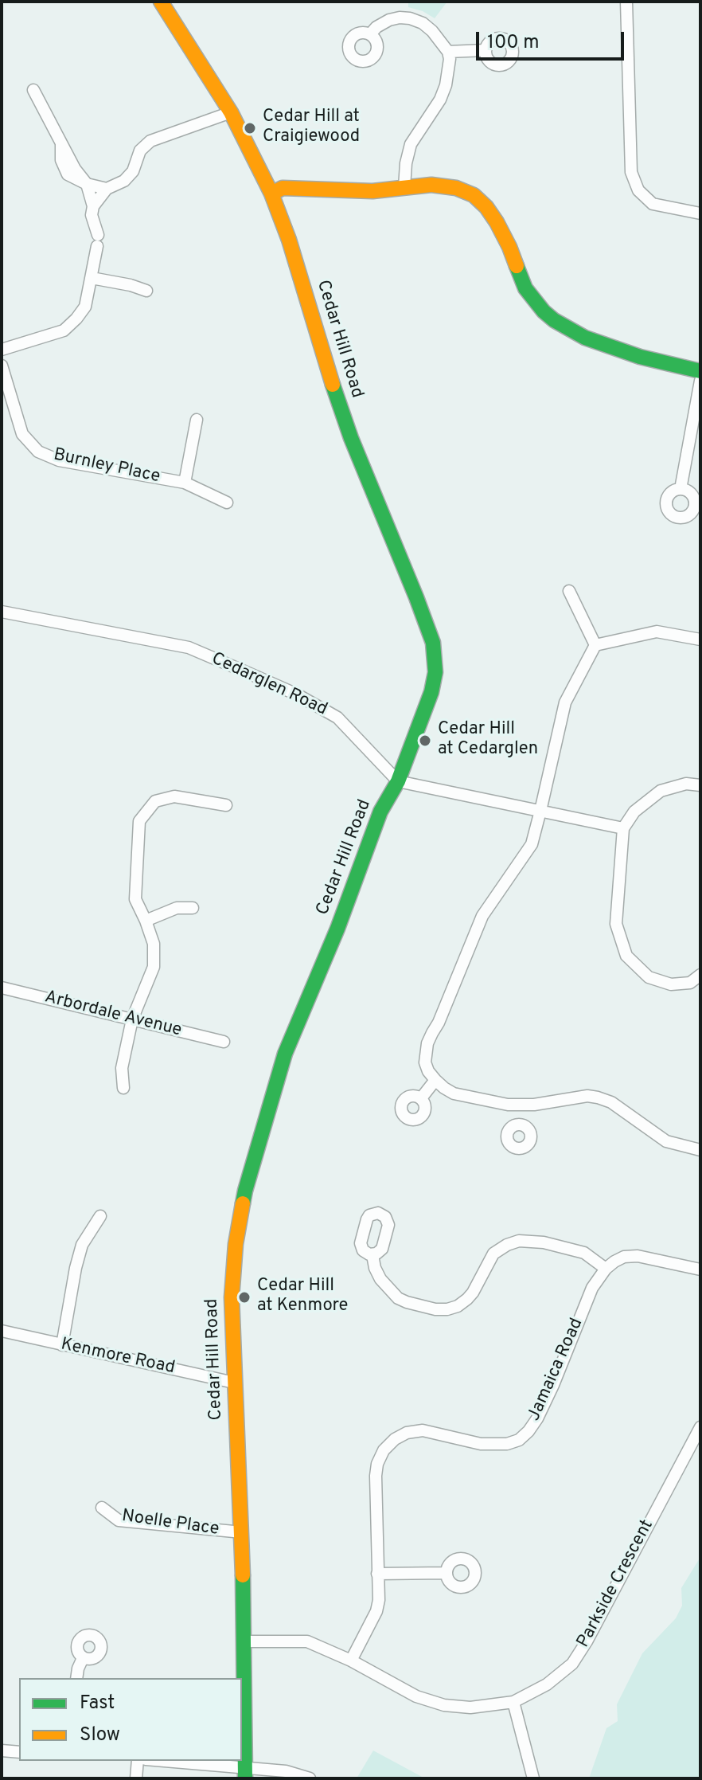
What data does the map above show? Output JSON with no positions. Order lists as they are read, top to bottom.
{
  "streets": {
    "street": [
      "Cedar Hill Road",
      "Burnley Place",
      "Cedarglen Road",
      "Arbordale Avenue",
      "Kenmore Road",
      "Jamaica Road",
      "Noelle Place",
      "Parkside Crescent"
    ]
  },
  "crossings": [
    ["Cedar Hill Road", "Cedarglen Road"],
    ["Cedar Hill Road", "Kenmore Road"],
    ["Cedar Hill Road", "Noelle Place"],
    ["Cedar Hill Road", "Parkside Crescent"],
    ["Jamaica Road", "Parkside Crescent"]
  ],
  "places": ["Cedar Hill at Craigiewood", "Cedar Hill at Cedarglen", "Cedar Hill at Kenmore"],
  "legend": ["Fast", "Slow"],
  "scale_bar": "100 m"
}
